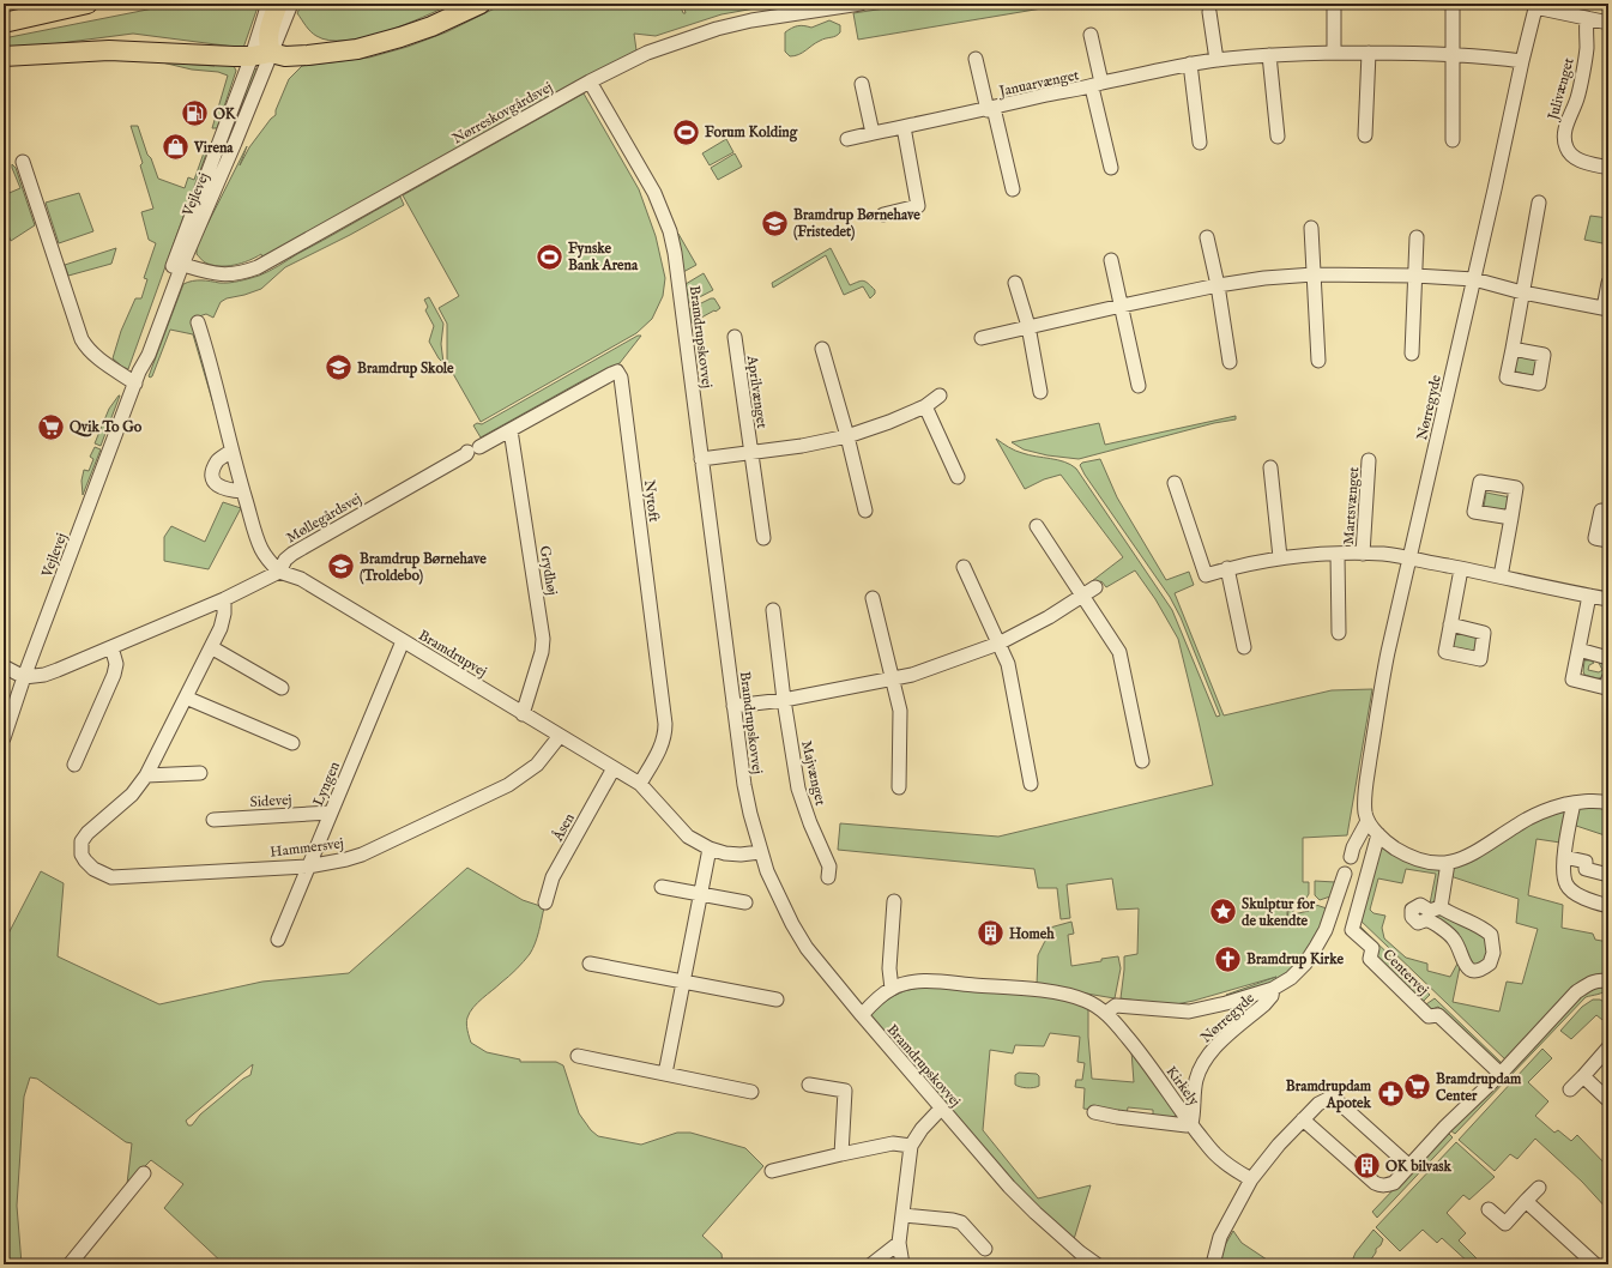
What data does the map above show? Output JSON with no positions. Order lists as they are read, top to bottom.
{
  "streets": {
    "street": [
      "Januarvænget",
      "Julivænget",
      "Nørreskovgårdsvej",
      "Vejlevej",
      "Bramdrupskovvej",
      "Aprilvænget",
      "Nørregyde",
      "Nytoft",
      "Martsvænget",
      "Møllegårdsvej",
      "Grydhøj",
      "Bramdrupvej",
      "Majvænget",
      "Lyngen",
      "Sidevej",
      "Åsen",
      "Hammersvej",
      "Centervej",
      "Kirkely"
    ]
  },
  "crossings": [
    ["Januarvænget", "Nørregyde"],
    ["Nørreskovgårdsvej", "Vejlevej"],
    ["Nørreskovgårdsvej", "Bramdrupskovvej"],
    ["Bramdrupskovvej", "Bramdrupvej"],
    ["Bramdrupskovvej", "Kirkely"],
    ["Nørregyde", "Martsvænget"],
    ["Nørregyde", "Kirkely"],
    ["Nytoft", "Møllegårdsvej"],
    ["Nytoft", "Grydhøj"],
    ["Nytoft", "Bramdrupvej"],
    ["Møllegårdsvej", "Bramdrupvej"],
    ["Grydhøj", "Bramdrupvej"],
    ["Bramdrupvej", "Lyngen"],
    ["Bramdrupvej", "Åsen"],
    ["Bramdrupvej", "Hammersvej"],
    ["Lyngen", "Sidevej"],
    ["Lyngen", "Hammersvej"]
  ],
  "places": {
    "fuel station": ["OK"],
    "sports": ["Forum Kolding", "Fynske Bank Arena"],
    "shop": ["Virena"],
    "school or university": ["Bramdrup Børnehave (Fristedet)", "Bramdrup Skole", "Bramdrup Børnehave (Troldebo)"],
    "supermarket": ["Qvik To Go", "Bramdrupdam Center"],
    "place": ["Skulptur for de ukendte"],
    "building": ["Homeh", "OK bilvask"],
    "church": ["Bramdrup Kirke"],
    "pharmacy": ["Bramdrupdam Apotek"]
  }
}
